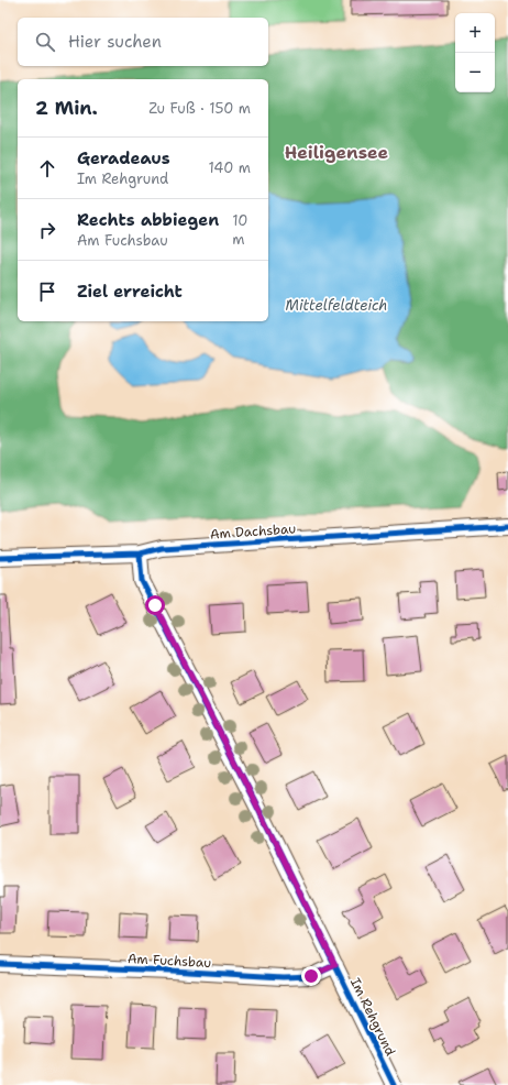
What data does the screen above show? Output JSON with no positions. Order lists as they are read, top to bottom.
{
  "streets": {
    "street": ["Am Dachsbau", "Am Fuchsbau", "Im Rehgrund"]
  },
  "crossings": [
    ["Am Dachsbau", "Im Rehgrund"],
    ["Am Fuchsbau", "Im Rehgrund"]
  ],
  "districts": ["Heiligensee"],
  "water": ["Mittelfeldteich"],
  "page": {
    "map_buttons": ["+", "−"],
    "search": "Hier suchen",
    "heading": ["2 Min.", "Zu Fuß · 150 m"],
    "list": [
      ["Geradeaus", "Im Rehgrund", "140 m"],
      ["Rechts abbiegen", "Am Fuchsbau", "10 m"],
      "Ziel erreicht"
    ]
  }
}
